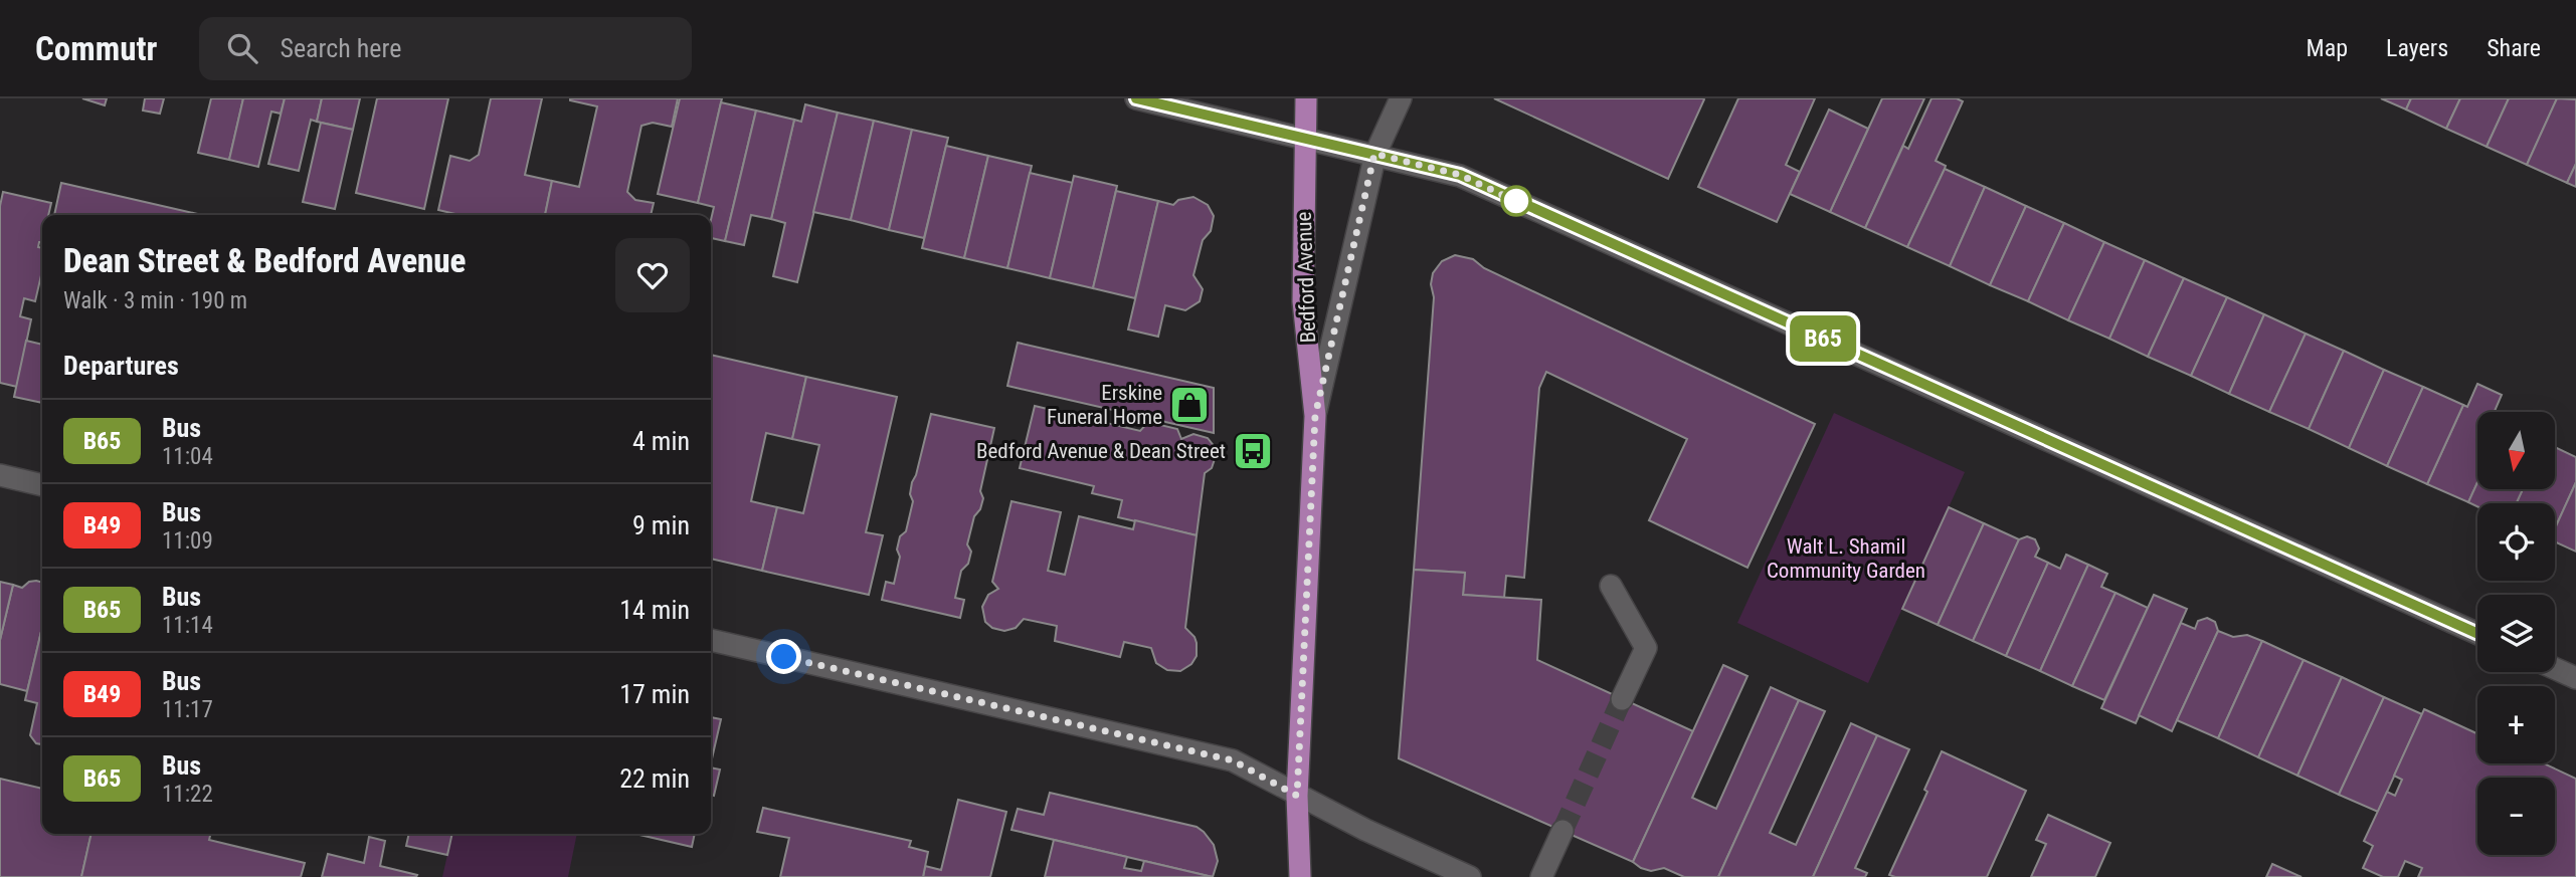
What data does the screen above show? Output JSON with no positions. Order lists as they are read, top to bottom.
{
  "streets": {
    "main road": ["Bedford Avenue"]
  },
  "parks": ["Walt L. Shamil Community Garden"],
  "places": {
    "shop": ["Erskine Funeral Home"],
    "bus stop": ["Bedford Avenue & Dean Street"]
  },
  "lines": ["bus line B65"],
  "north": "bottom",
  "page": {
    "header": "Commutr",
    "search": "Search here",
    "nav": ["Map", "Layers", "Share"],
    "on_map": "B65",
    "heading": [
      ["Dean Street & Bedford Avenue", "Walk · 3 min · 190 m"],
      "Departures"
    ],
    "list": [
      {
        "mark": "B65",
        "name": "Bus",
        "note": "11:04",
        "value": "4 min"
      },
      {
        "mark": "B49",
        "name": "Bus",
        "note": "11:09",
        "value": "9 min"
      },
      {
        "mark": "B65",
        "name": "Bus",
        "note": "11:14",
        "value": "14 min"
      },
      {
        "mark": "B49",
        "name": "Bus",
        "note": "11:17",
        "value": "17 min"
      },
      {
        "mark": "B65",
        "name": "Bus",
        "note": "11:22",
        "value": "22 min"
      }
    ],
    "map_buttons": ["+", "−"]
  }
}
